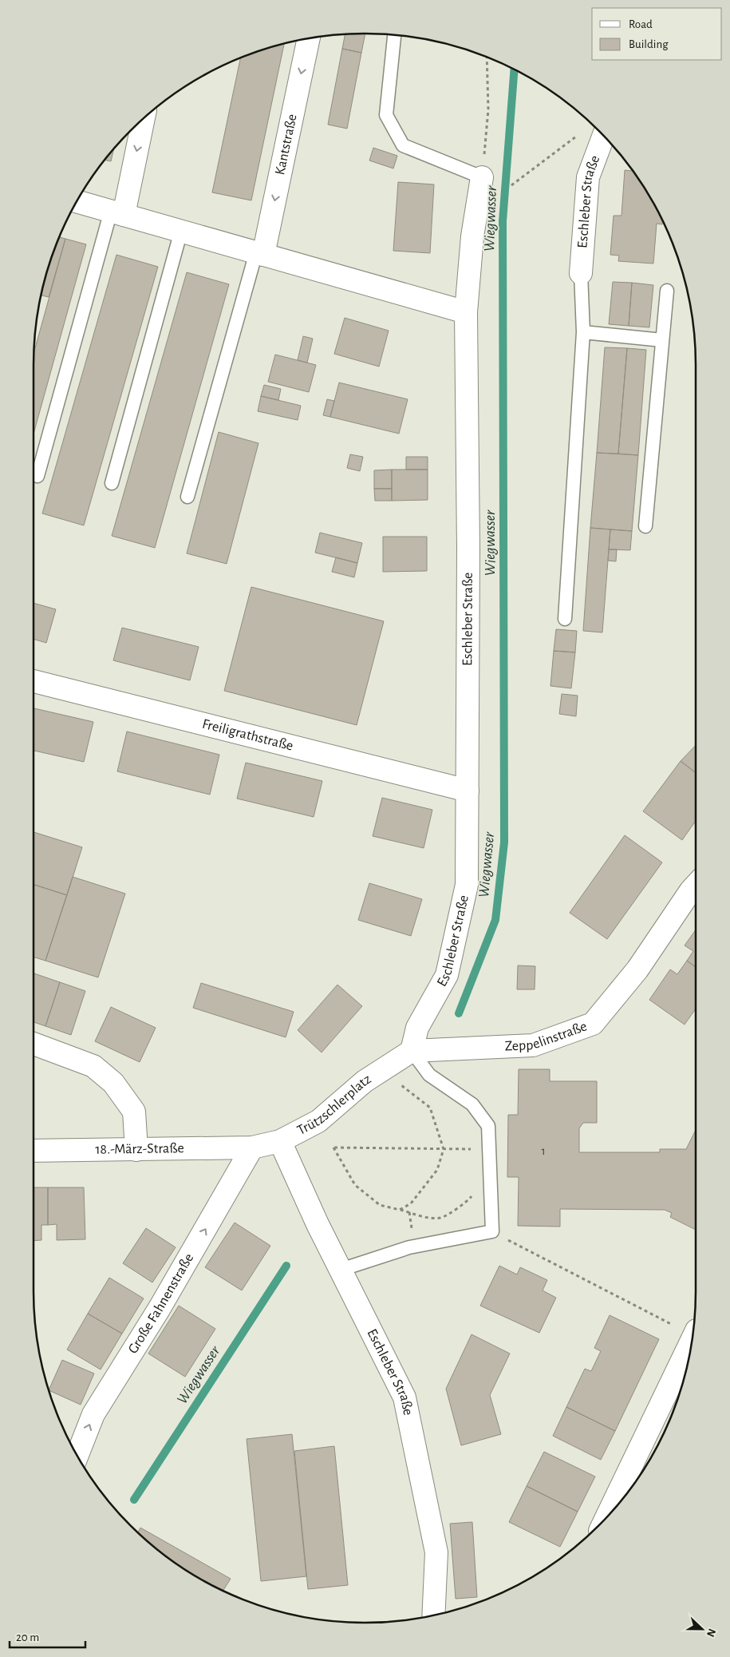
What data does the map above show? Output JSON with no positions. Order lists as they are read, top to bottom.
{
  "streets": {
    "street": [
      "Kantstraße",
      "Eschleber Straße",
      "Freiligrathstraße",
      "Zeppelinstraße",
      "Trützschlerplatz",
      "18.-März-Straße",
      "Große Fahnenstraße"
    ]
  },
  "crossings": [
    ["Eschleber Straße", "Freiligrathstraße"],
    ["Eschleber Straße", "Zeppelinstraße"],
    ["Eschleber Straße", "Trützschlerplatz"],
    ["Zeppelinstraße", "Trützschlerplatz"],
    ["Trützschlerplatz", "18.-März-Straße"],
    ["Trützschlerplatz", "Große Fahnenstraße"],
    ["18.-März-Straße", "Große Fahnenstraße"]
  ],
  "one_way": ["Große Fahnenstraße"],
  "water": ["Wiegwasser"],
  "house_numbers": ["1"],
  "legend": ["Road", "Building"],
  "scale_bar": "20 m",
  "north": "right"
}
